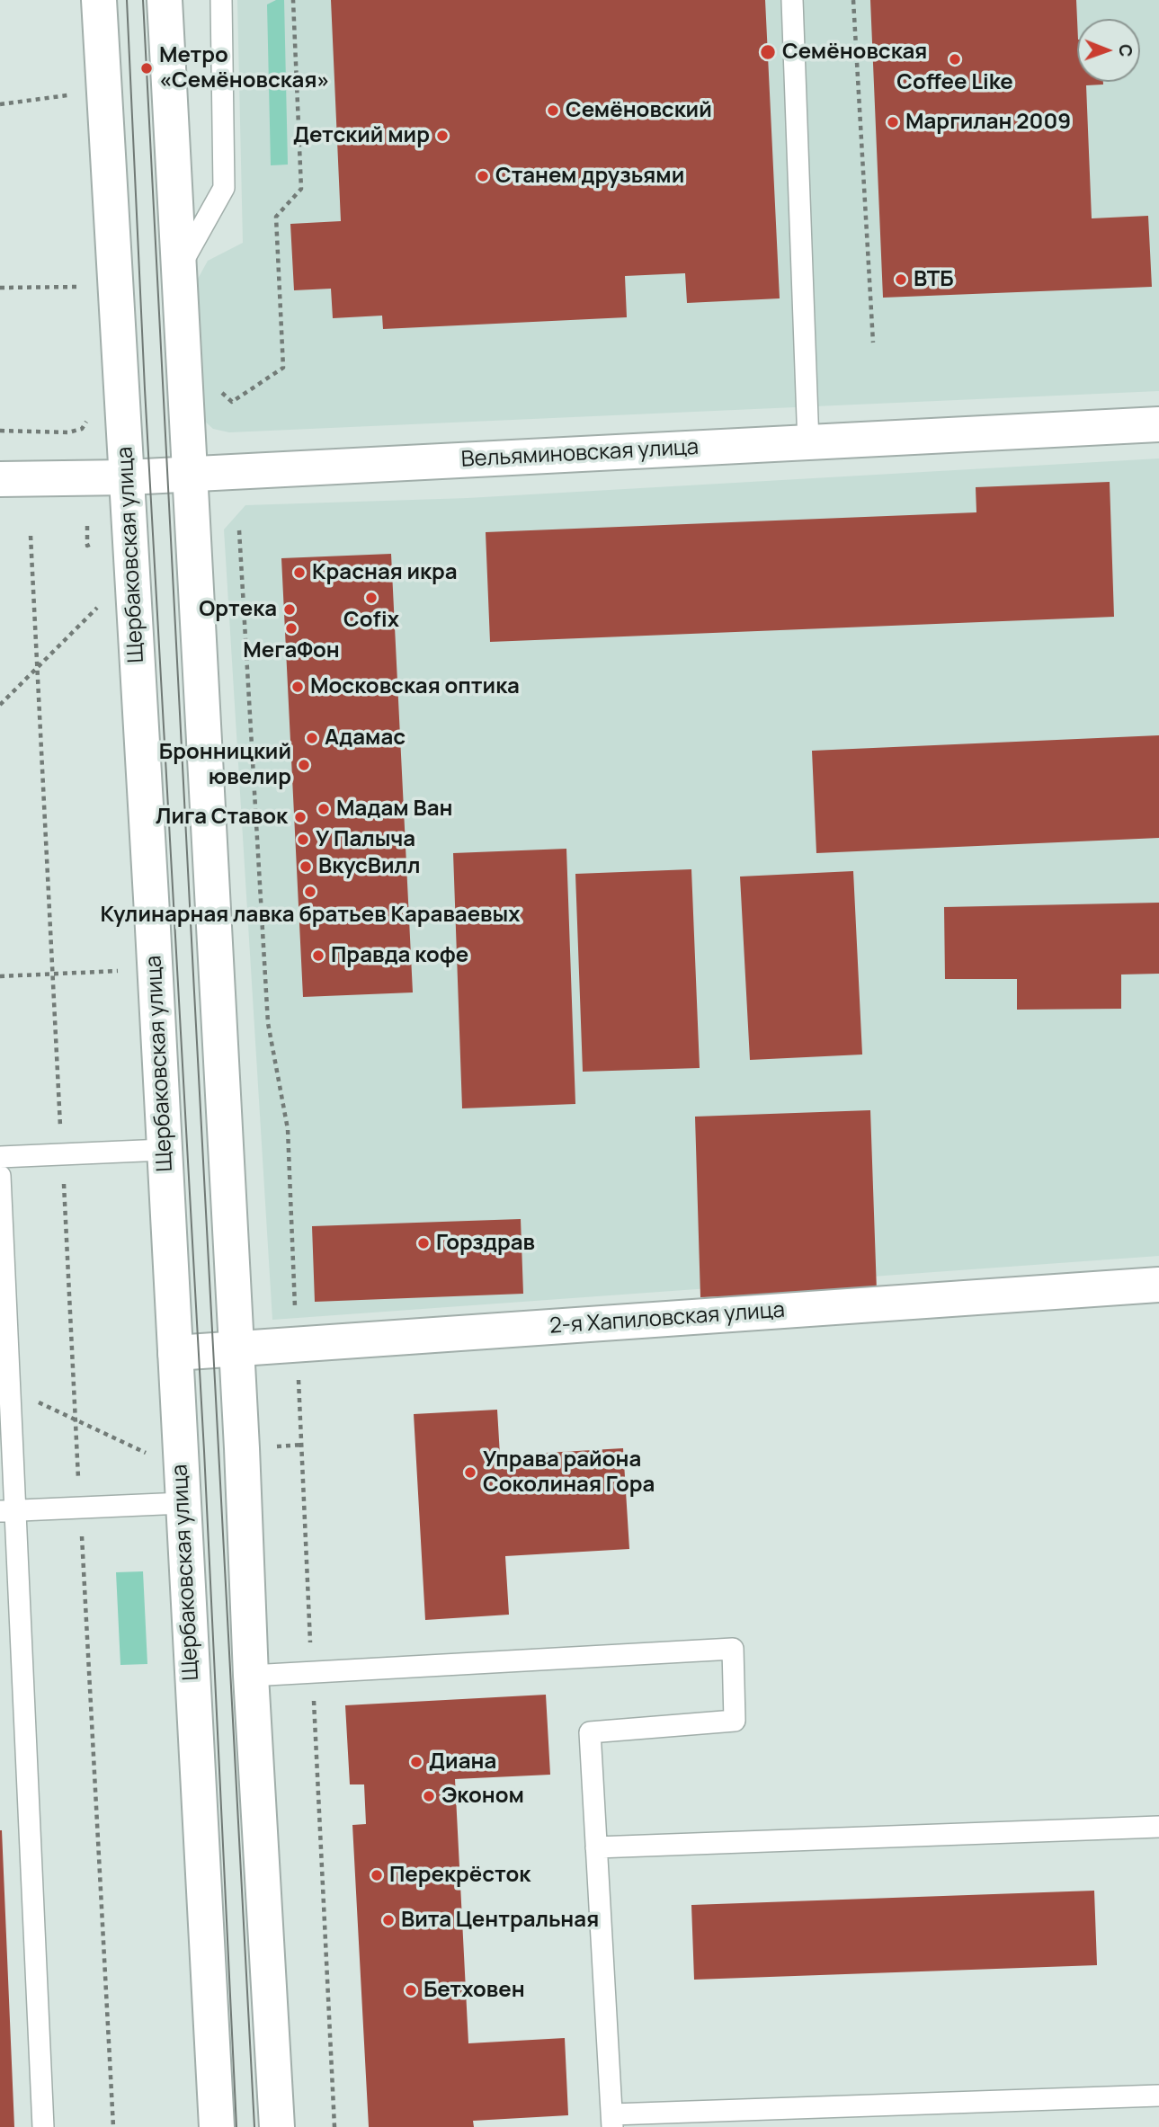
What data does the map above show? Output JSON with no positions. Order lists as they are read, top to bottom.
{
  "streets": {
    "main road": ["Вельяминовская улица", "Щербаковская улица", "2-я Хапиловская улица"]
  },
  "crossings": [
    ["Вельяминовская улица", "Щербаковская улица"],
    ["Щербаковская улица", "2-я Хапиловская улица"]
  ],
  "places": [
    "Семёновская",
    "Coffee Like",
    "Метро «Семёновская»",
    "Семёновский",
    "Маргилан 2009",
    "Детский мир",
    "Станем друзьями",
    "ВТБ",
    "Красная икра",
    "Cofix",
    "Ортека",
    "МегаФон",
    "Московская оптика",
    "Адамас",
    "Бронницкий ювелир",
    "Мадам Ван",
    "Лига Ставок",
    "У Палыча",
    "ВкусВилл",
    "Кулинарная лавка братьев Караваевых",
    "Правда кофе",
    "Горздрав",
    "Управа района Соколиная Гора",
    "Диана",
    "Эконом",
    "Перекрёсток",
    "Вита Центральная",
    "Бетховен"
  ],
  "north": "right"
}
